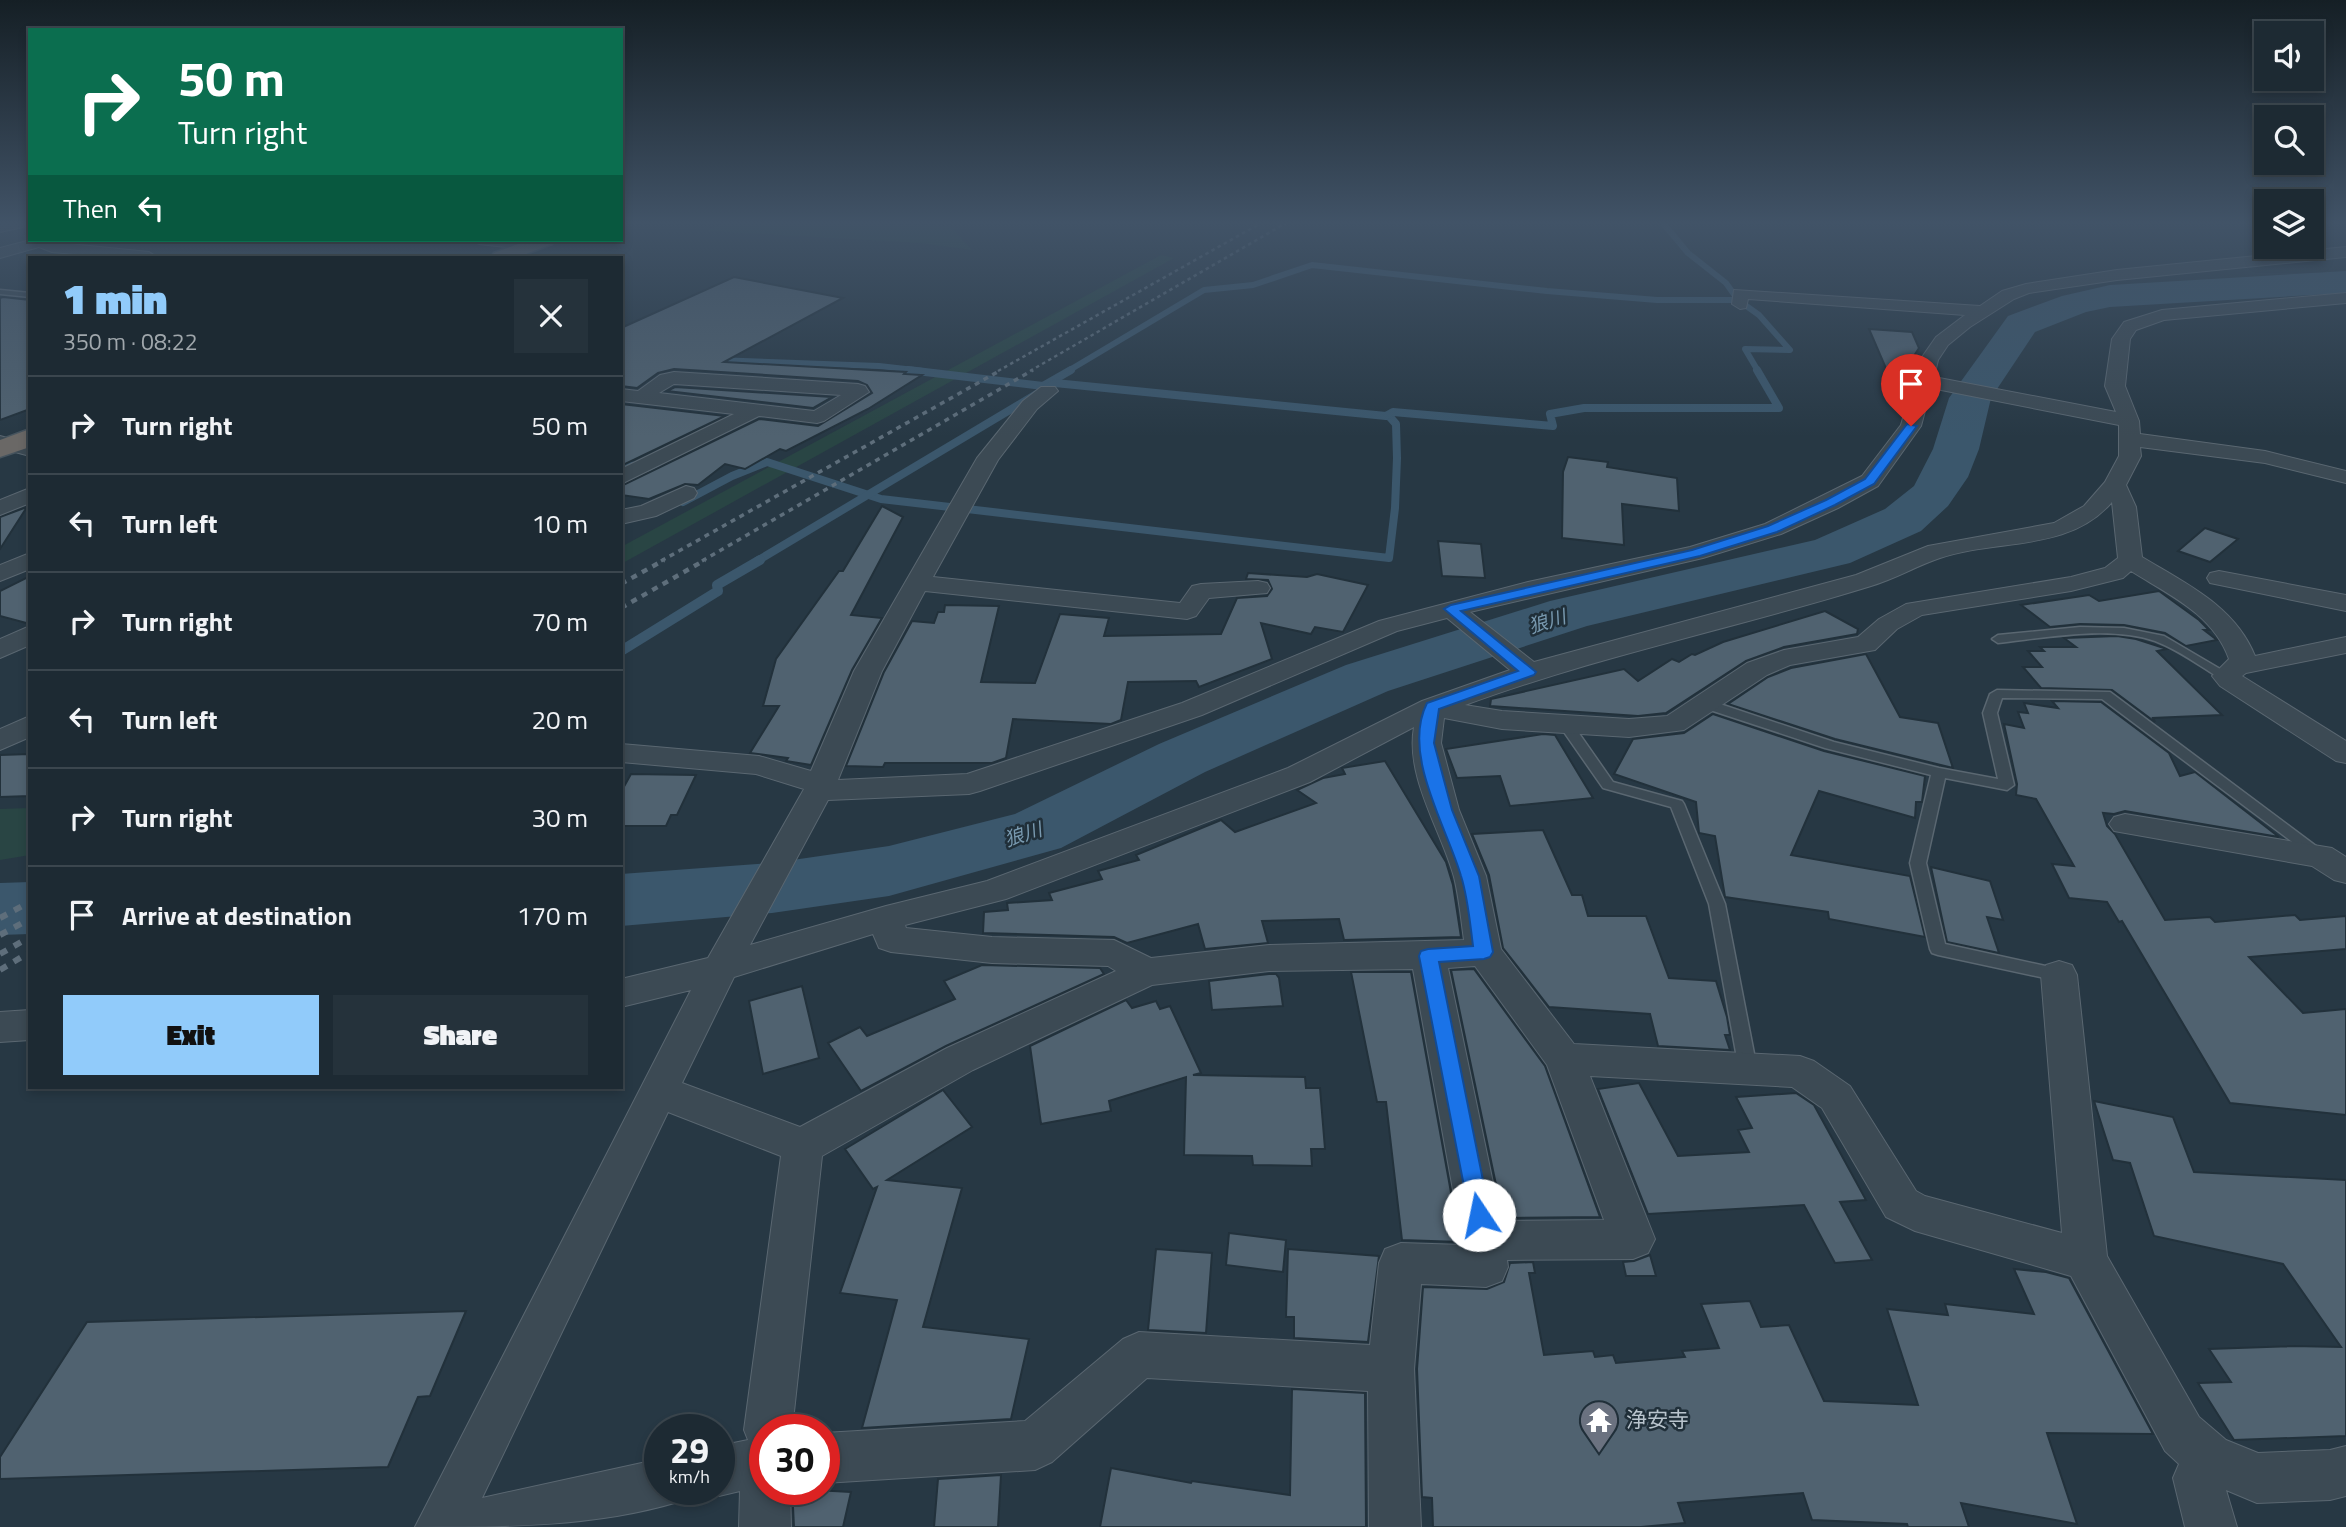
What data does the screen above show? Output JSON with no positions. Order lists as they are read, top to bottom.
{
  "water": ["狼川"],
  "places": {
    "temple": ["浄安寺"]
  },
  "page": {
    "turn": ["50 m", "Turn right"],
    "then": "Then",
    "heading": ["1 min", "350 m · 08:22"],
    "list": [
      {
        "name": "Turn right",
        "value": "50 m"
      },
      {
        "name": "Turn left",
        "value": "10 m"
      },
      {
        "name": "Turn right",
        "value": "70 m"
      },
      {
        "name": "Turn left",
        "value": "20 m"
      },
      {
        "name": "Turn right",
        "value": "30 m"
      },
      {
        "name": "Arrive at destination",
        "value": "170 m"
      }
    ],
    "buttons": ["Exit", "Share"],
    "speed": "29 km/h",
    "limit": "30"
  }
}
